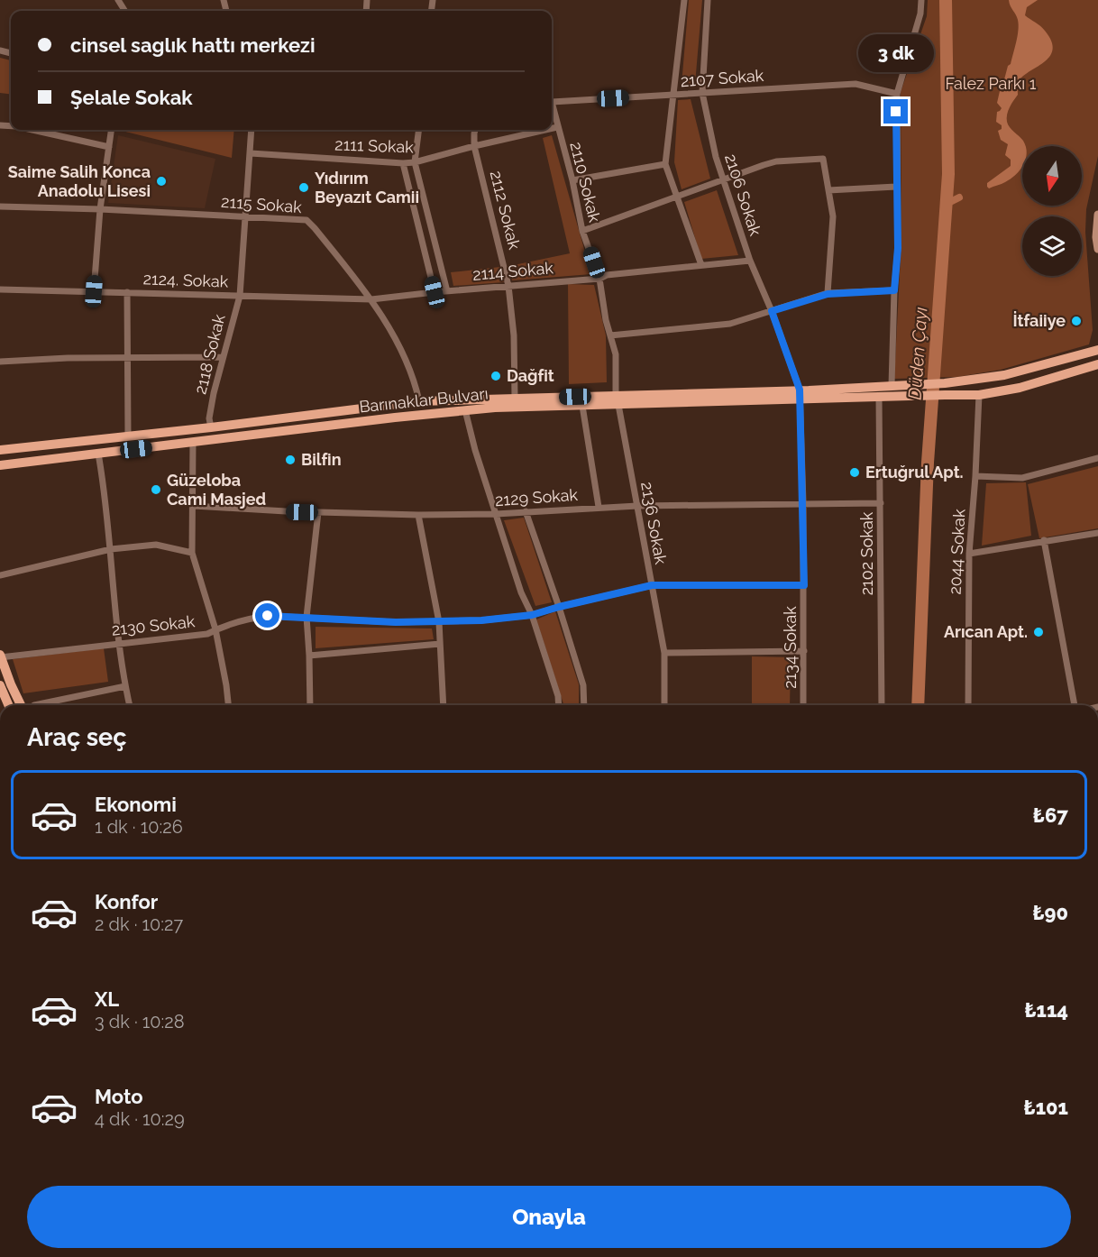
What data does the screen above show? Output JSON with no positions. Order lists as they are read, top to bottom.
{
  "streets": {
    "main road": ["Barınaklar Bulvarı"],
    "street": [
      "2107 Sokak",
      "2111 Sokak",
      "2110 Sokak",
      "2106 Sokak",
      "2115 Sokak",
      "2112 Sokak",
      "2114 Sokak",
      "2124. Sokak",
      "2118 Sokak",
      "2129 Sokak",
      "2136 Sokak",
      "2044 Sokak",
      "2102 Sokak",
      "2130 Sokak",
      "2134 Sokak"
    ]
  },
  "crossings": [
    ["2107 Sokak", "2106 Sokak"],
    ["2111 Sokak", "2110 Sokak"],
    ["2111 Sokak", "2112 Sokak"],
    ["2111 Sokak", "2118 Sokak"],
    ["2110 Sokak", "2114 Sokak"],
    ["2110 Sokak", "Barınaklar Bulvarı"],
    ["2110 Sokak", "2136 Sokak"],
    ["2106 Sokak", "2114 Sokak"],
    ["2106 Sokak", "Barınaklar Bulvarı"],
    ["2106 Sokak", "2134 Sokak"],
    ["2115 Sokak", "2124. Sokak"],
    ["2115 Sokak", "2118 Sokak"],
    ["2115 Sokak", "Barınaklar Bulvarı"],
    ["2112 Sokak", "2114 Sokak"],
    ["2112 Sokak", "Barınaklar Bulvarı"],
    ["2114 Sokak", "2124. Sokak"],
    ["2124. Sokak", "2118 Sokak"],
    ["2118 Sokak", "Barınaklar Bulvarı"],
    ["Barınaklar Bulvarı", "2136 Sokak"],
    ["Barınaklar Bulvarı", "2044 Sokak"],
    ["Barınaklar Bulvarı", "2102 Sokak"],
    ["Barınaklar Bulvarı", "2134 Sokak"],
    ["2129 Sokak", "2136 Sokak"],
    ["2129 Sokak", "2102 Sokak"],
    ["2129 Sokak", "2134 Sokak"],
    ["2136 Sokak", "2130 Sokak"],
    ["2130 Sokak", "2134 Sokak"]
  ],
  "water": ["Düden Çayı"],
  "parks": ["Falez Parkı 1"],
  "places": [
    "Saime Salih Konca Anadolu Lisesi",
    "Yıdırım Beyazıt Camii",
    "İtfaiiye",
    "Dağfit",
    "Bilfin",
    "Ertuğrul Apt.",
    "Güzeloba Cami Masjed",
    "Arıcan Apt."
  ],
  "north": "bottom",
  "page": {
    "banner": ["cinsel saglık hattı merkezi", "Şelale Sokak"],
    "bubble": "3 dk",
    "heading": "Araç seç",
    "list": [
      {
        "name": "Ekonomi",
        "note": "1 dk · 10:26",
        "value": "₺67"
      },
      {
        "name": "Konfor",
        "note": "2 dk · 10:27",
        "value": "₺90"
      },
      {
        "name": "XL",
        "note": "3 dk · 10:28",
        "value": "₺114"
      },
      {
        "name": "Moto",
        "note": "4 dk · 10:29",
        "value": "₺101"
      }
    ],
    "buttons": "Onayla"
  }
}
